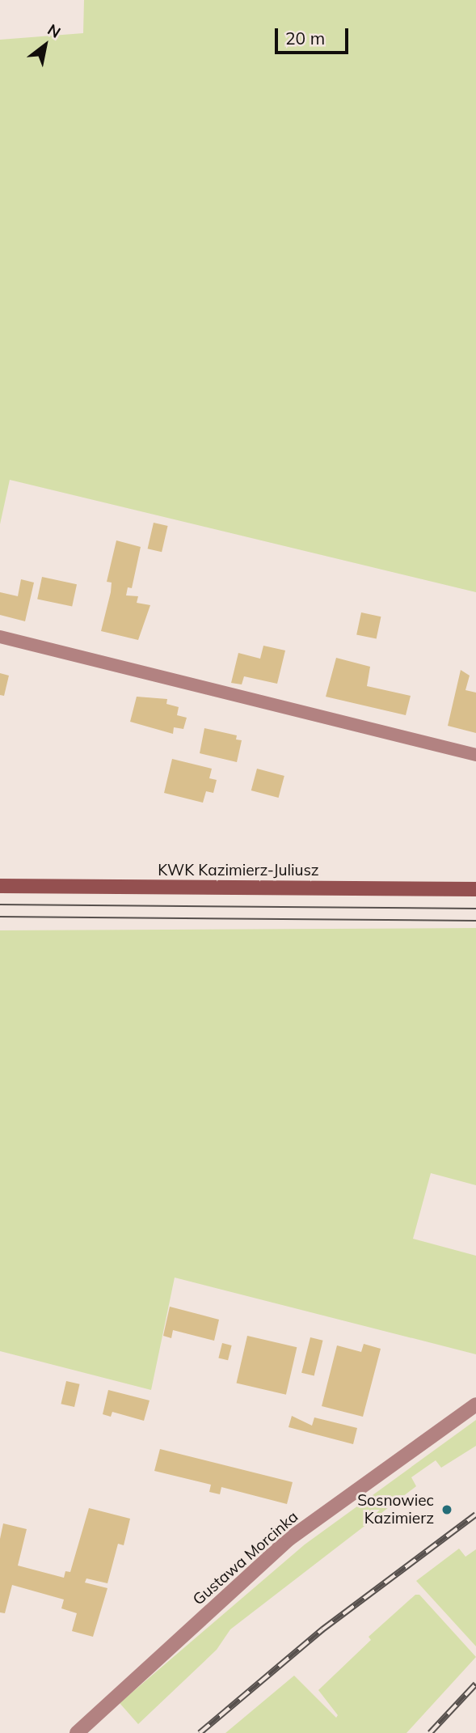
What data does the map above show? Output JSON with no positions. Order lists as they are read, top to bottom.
{
  "streets": {
    "street": ["KWK Kazimierz-Juliusz", "Gustawa Morcinka"]
  },
  "places": ["Sosnowiec Kazimierz"],
  "scale_bar": "20 m",
  "north": "top right"
}
